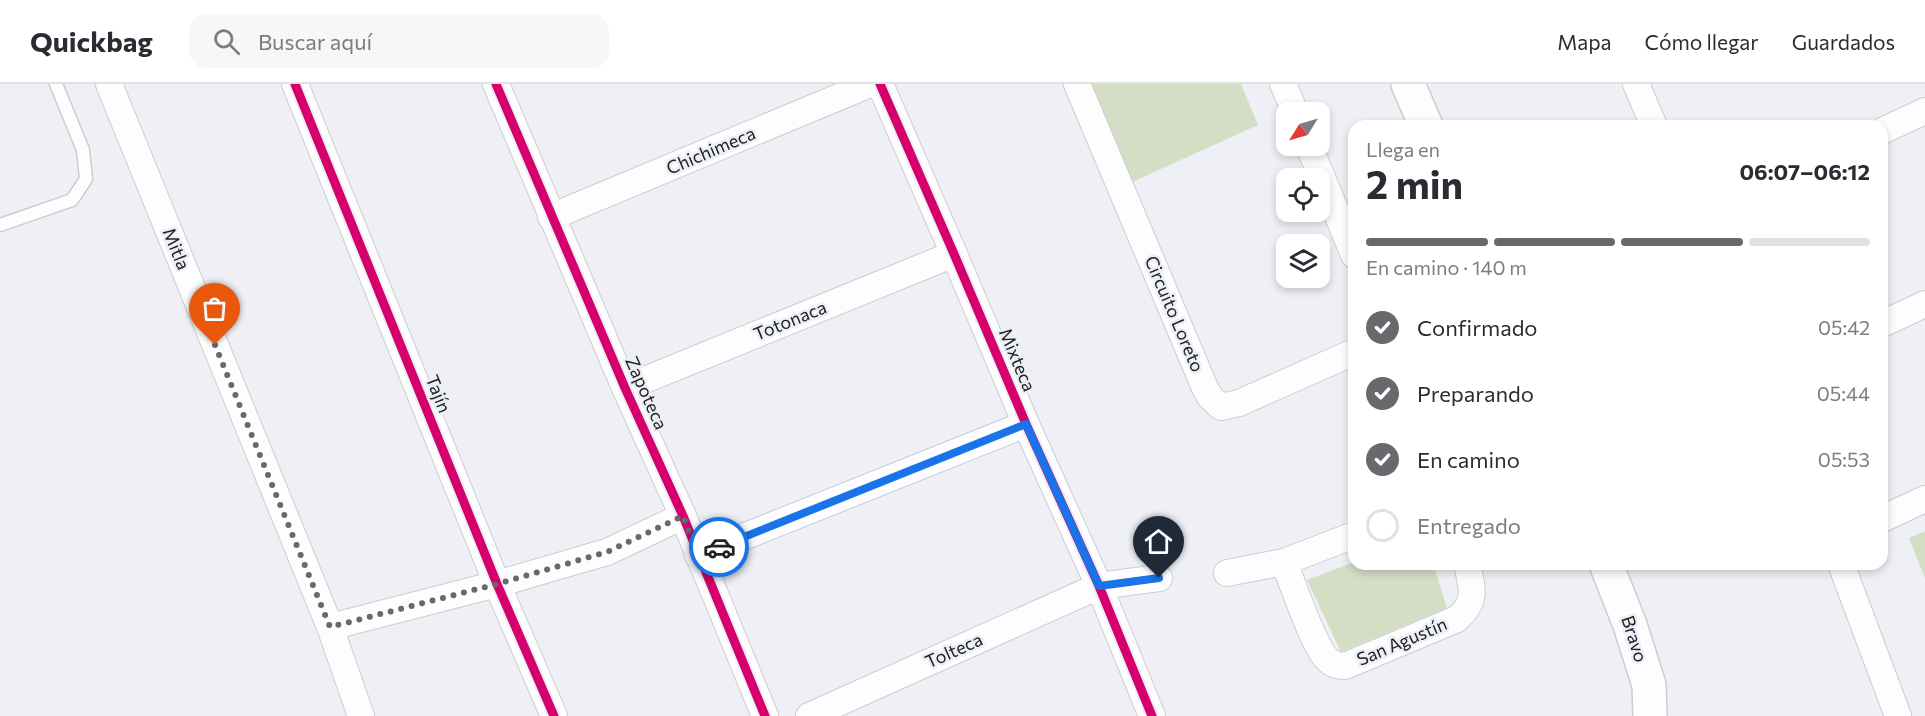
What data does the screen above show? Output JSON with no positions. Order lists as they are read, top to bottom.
{
  "streets": {
    "main road": ["Bravo"],
    "street": [
      "Chichimeca",
      "Mitla",
      "Circuito Loreto",
      "Totonaca",
      "Mixteca",
      "Zapoteca",
      "Tajín",
      "San Agustín",
      "Tolteca"
    ]
  },
  "crossings": [
    ["Chichimeca", "Zapoteca"],
    ["Totonaca", "Mixteca"],
    ["Totonaca", "Zapoteca"],
    ["Mixteca", "Tolteca"]
  ],
  "north": "bottom left",
  "page": {
    "header": "Quickbag",
    "search": "Buscar aquí",
    "nav": ["Mapa", "Cómo llegar", "Guardados"],
    "heading": ["2 min", "Llega en", "06:07–06:12"],
    "bar": "En camino · 140 m",
    "list": [
      ["Confirmado", "05:42"],
      ["Preparando", "05:44"],
      ["En camino", "05:53"],
      "Entregado"
    ]
  }
}
